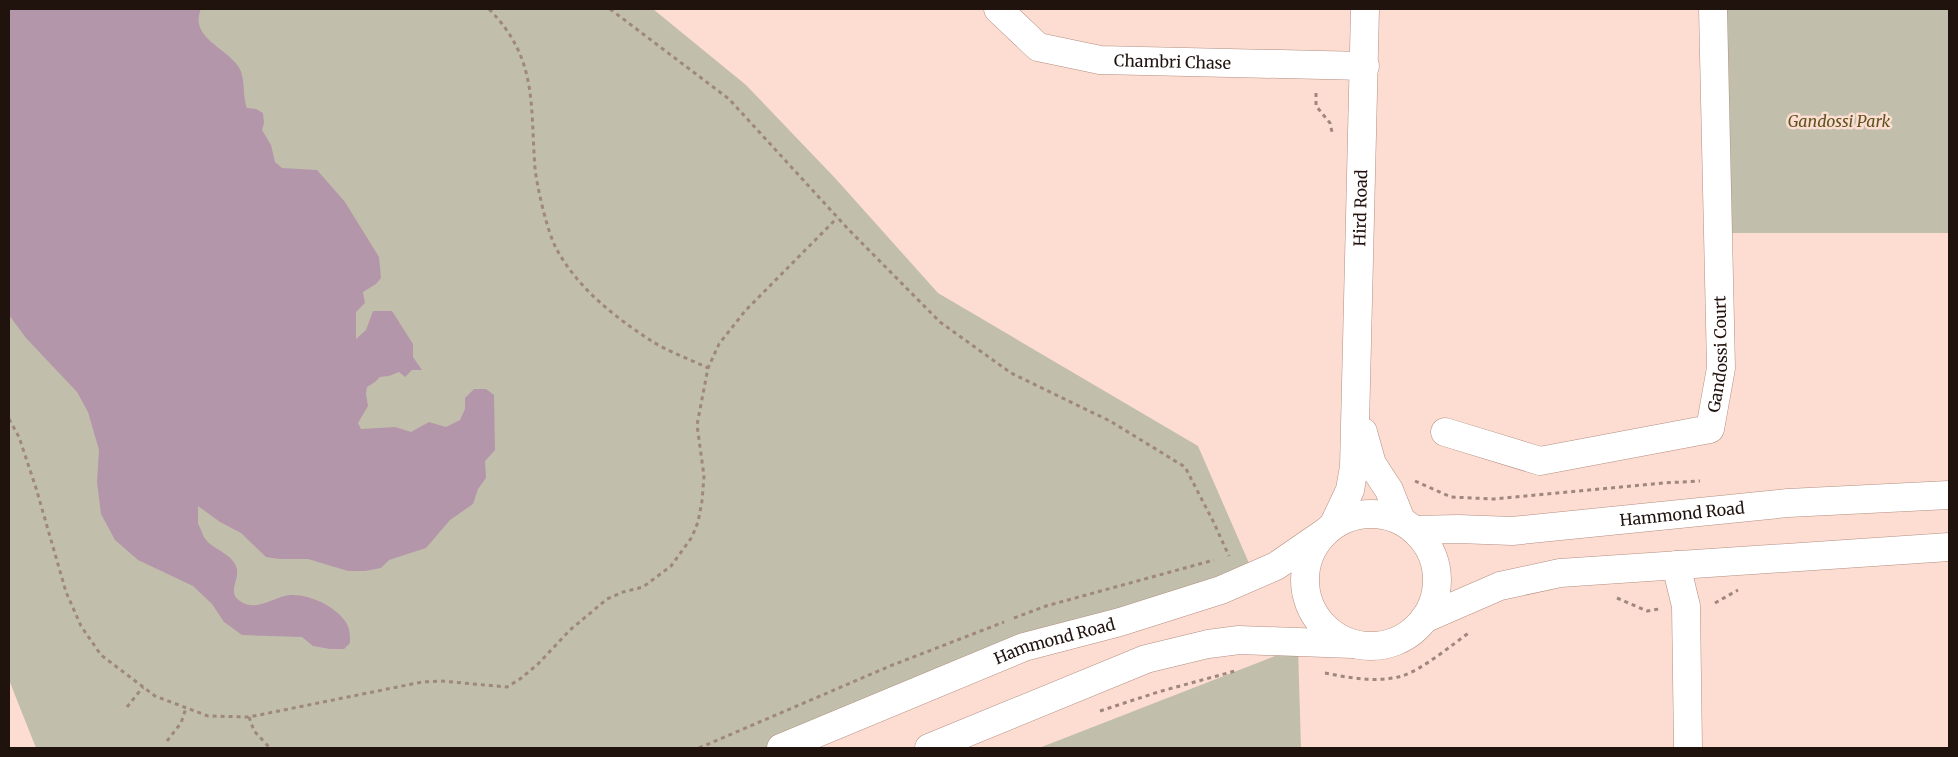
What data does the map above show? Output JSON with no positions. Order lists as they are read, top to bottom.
{
  "streets": {
    "main road": [
      "Chambri Chase",
      "Hird Road",
      "Gandossi Court",
      "Hammond Road"
    ]
  },
  "crossings": [
    ["Chambri Chase", "Hird Road"],
    ["Hird Road", "Hammond Road"]
  ],
  "parks": ["Gandossi Park"]
}
